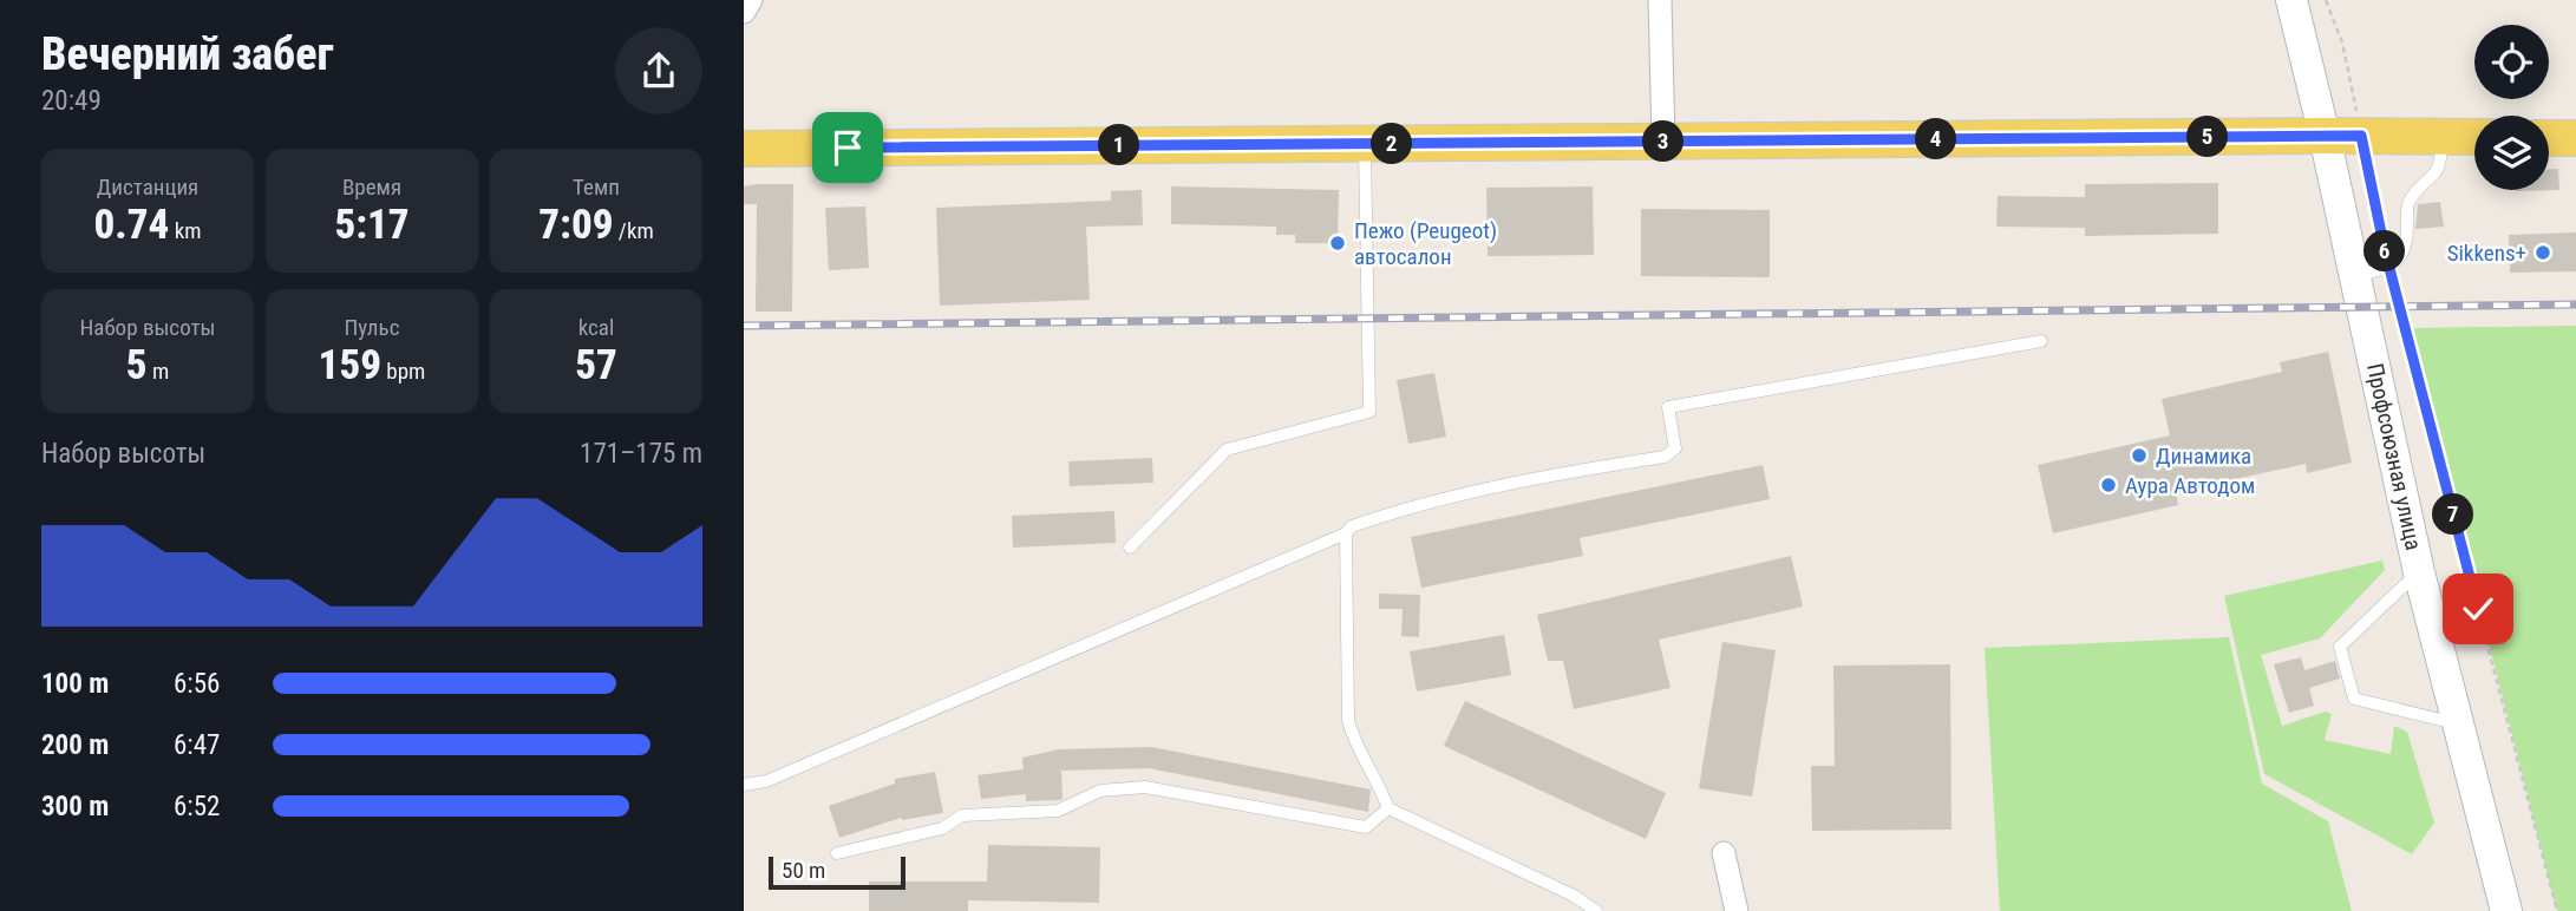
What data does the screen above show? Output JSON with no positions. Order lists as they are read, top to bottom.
{
  "streets": {
    "main road": ["Профсоюзная улица"]
  },
  "places": [
    "Пежо (Peugeot) автосалон",
    "Sikkens+",
    "Динамика",
    "Аура Автодом"
  ],
  "scale_bar": "50 m",
  "page": {
    "heading": ["Вечерний забег", "20:49"],
    "pins": [
      "5",
      "4",
      "3",
      "2",
      "1",
      "6",
      "7"
    ],
    "stats": [
      ["Дистанция", "0.74 km"],
      ["Время", "5:17"],
      ["Темп", "7:09 /km"],
      ["Набор высоты", "5 m"],
      ["Пульс", "159 bpm"],
      ["kcal", "57"]
    ],
    "chart": ["Набор высоты", "171–175 m"],
    "list": [
      {
        "name": "100 m",
        "note": "6:56"
      },
      {
        "name": "200 m",
        "note": "6:47"
      },
      {
        "name": "300 m",
        "note": "6:52"
      }
    ],
    "scale": "50 m"
  }
}
